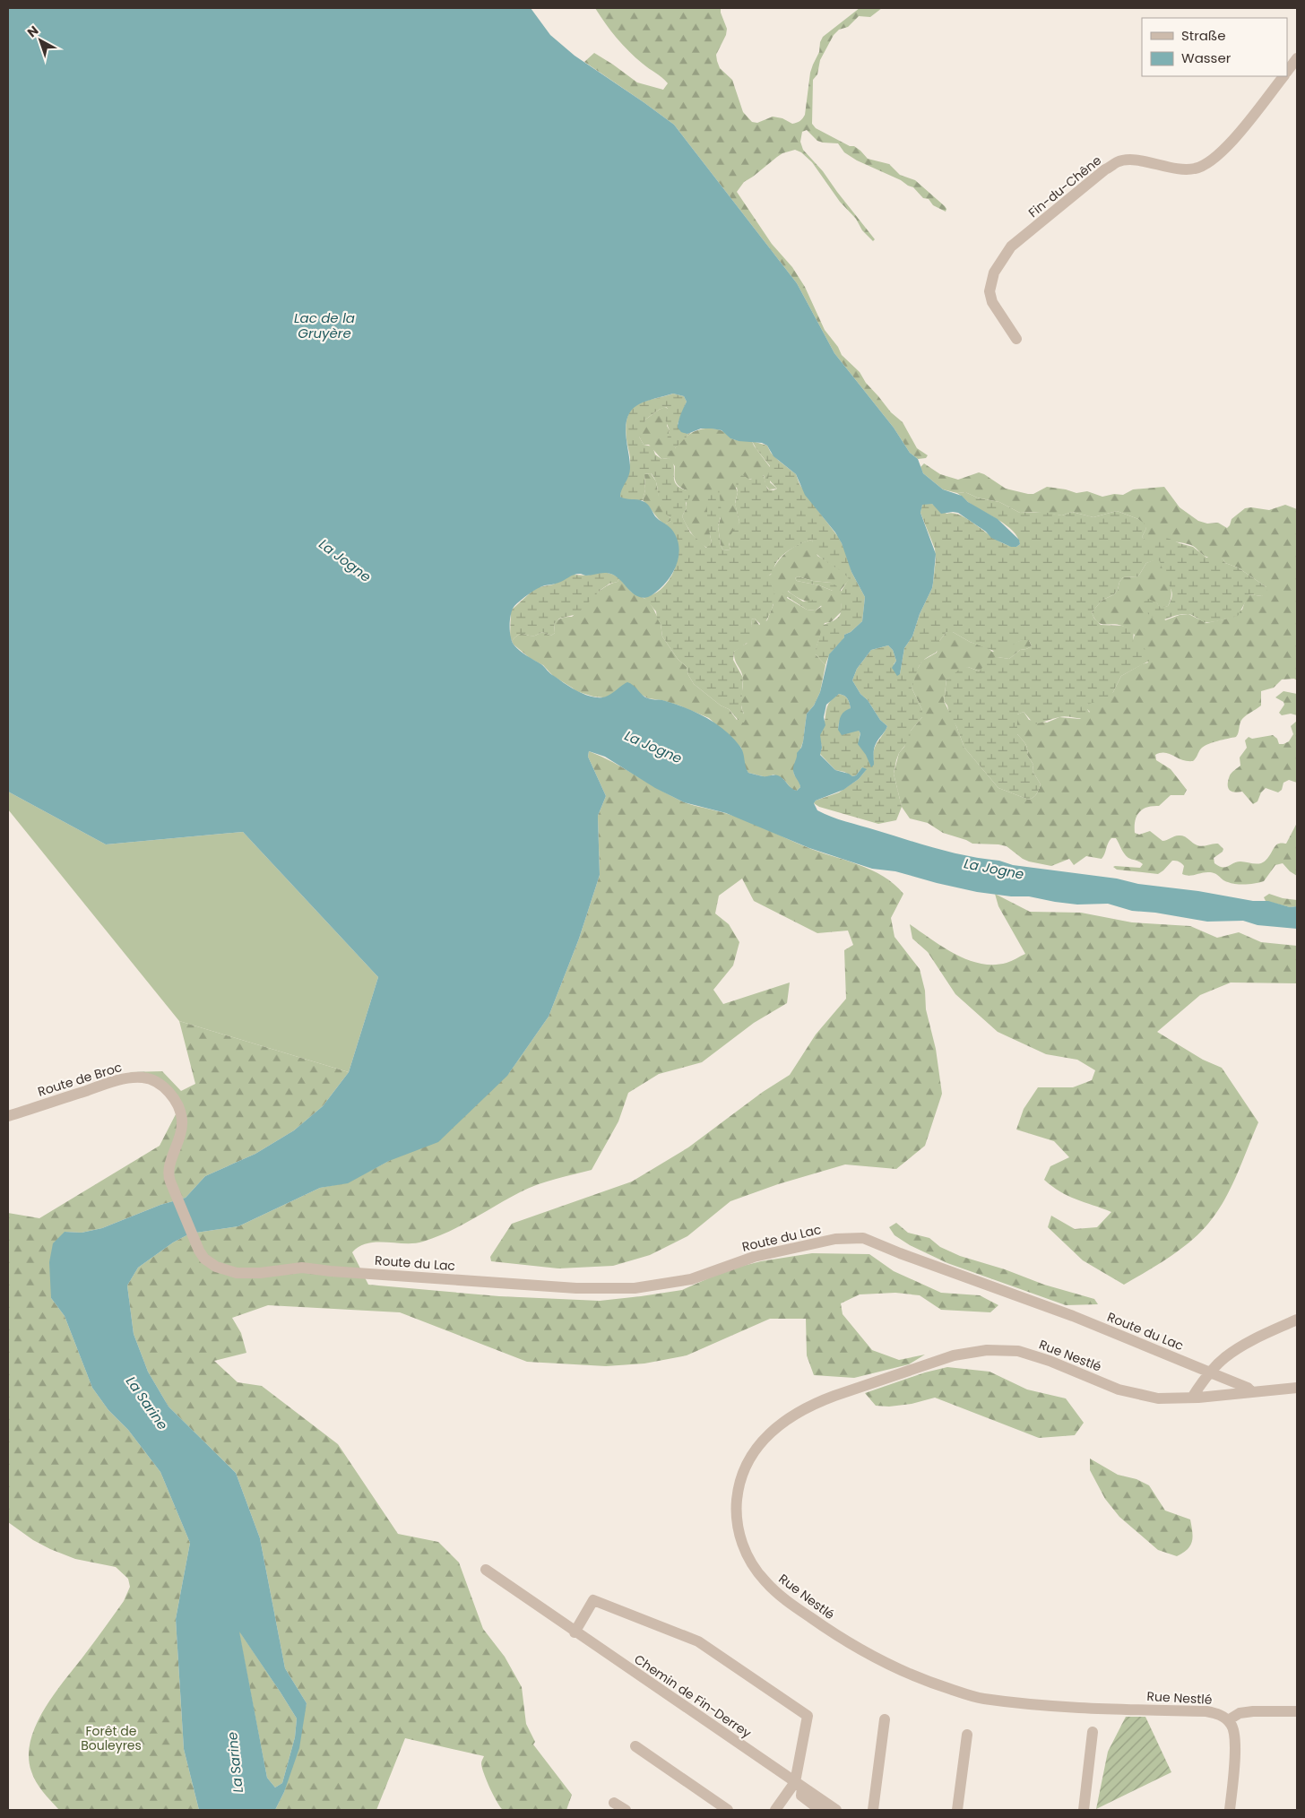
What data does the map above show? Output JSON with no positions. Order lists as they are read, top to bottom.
{
  "streets": {
    "street": [
      "Fin-du-Chêne",
      "Route de Broc",
      "Route du Lac",
      "Rue Nestlé",
      "Chemin de Fin-Derrey"
    ]
  },
  "crossings": [
    ["Route de Broc", "Route du Lac"],
    ["Route du Lac", "Rue Nestlé"]
  ],
  "water": ["Lac de la Gruyère", "La Jogne", "La Sarine"],
  "parks": ["Forêt de Bouleyres"],
  "legend": ["Straße", "Wasser"],
  "north": "top left"
}
